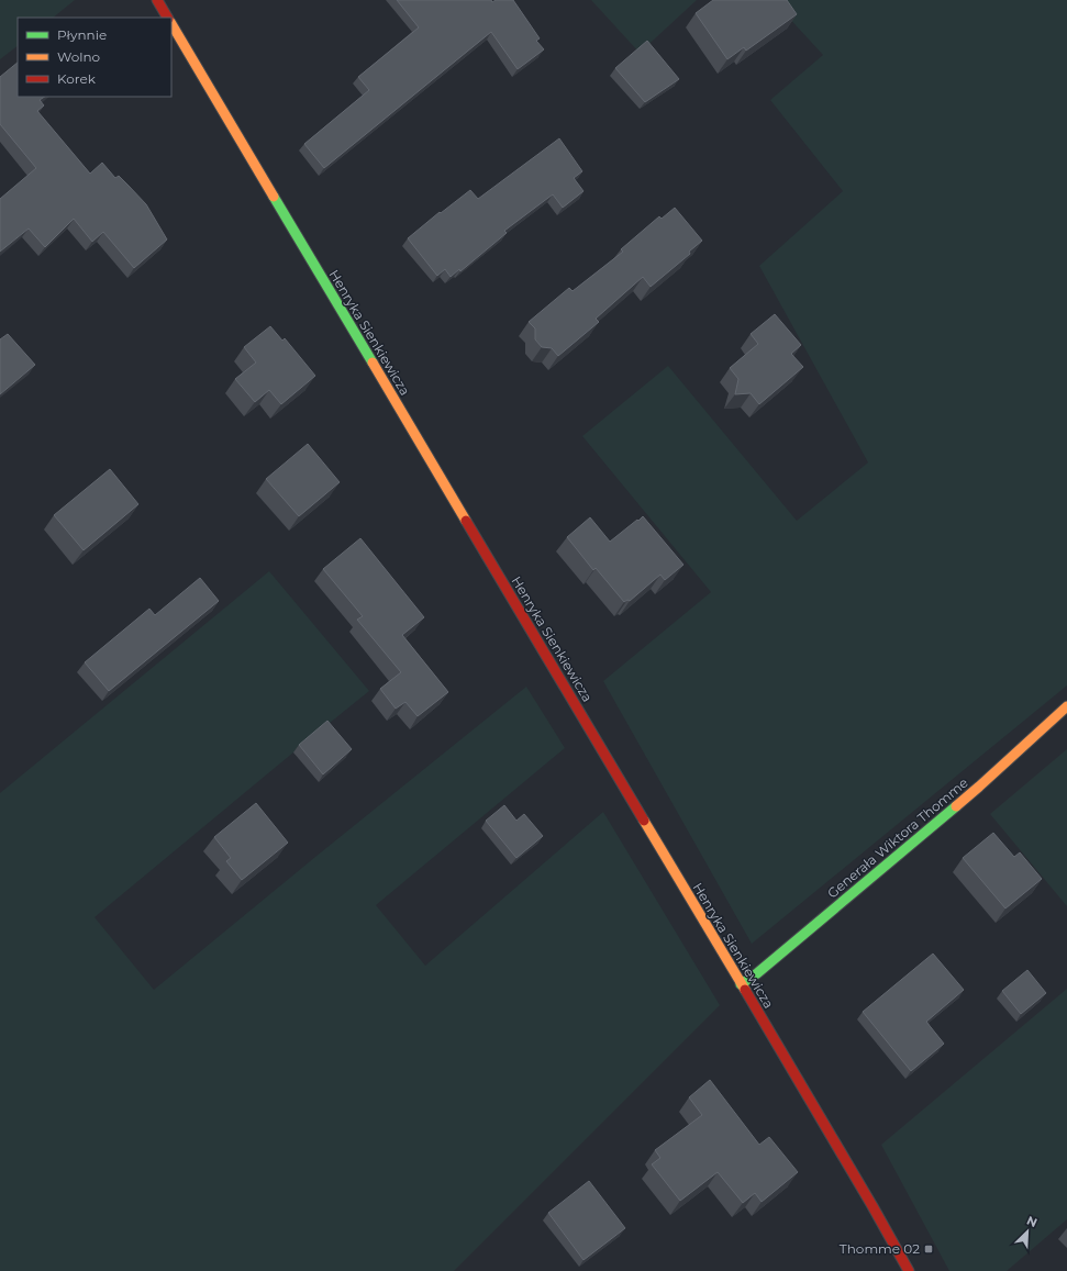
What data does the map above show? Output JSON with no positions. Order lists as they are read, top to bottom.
{
  "streets": {
    "street": ["Henryka Sienkiewicza", "Generała Wiktora Thomme"]
  },
  "crossings": [
    ["Henryka Sienkiewicza", "Generała Wiktora Thomme"]
  ],
  "places": {
    "transit": ["Thomme 02"]
  },
  "legend": ["Płynnie", "Wolno", "Korek"],
  "north": "top right"
}
